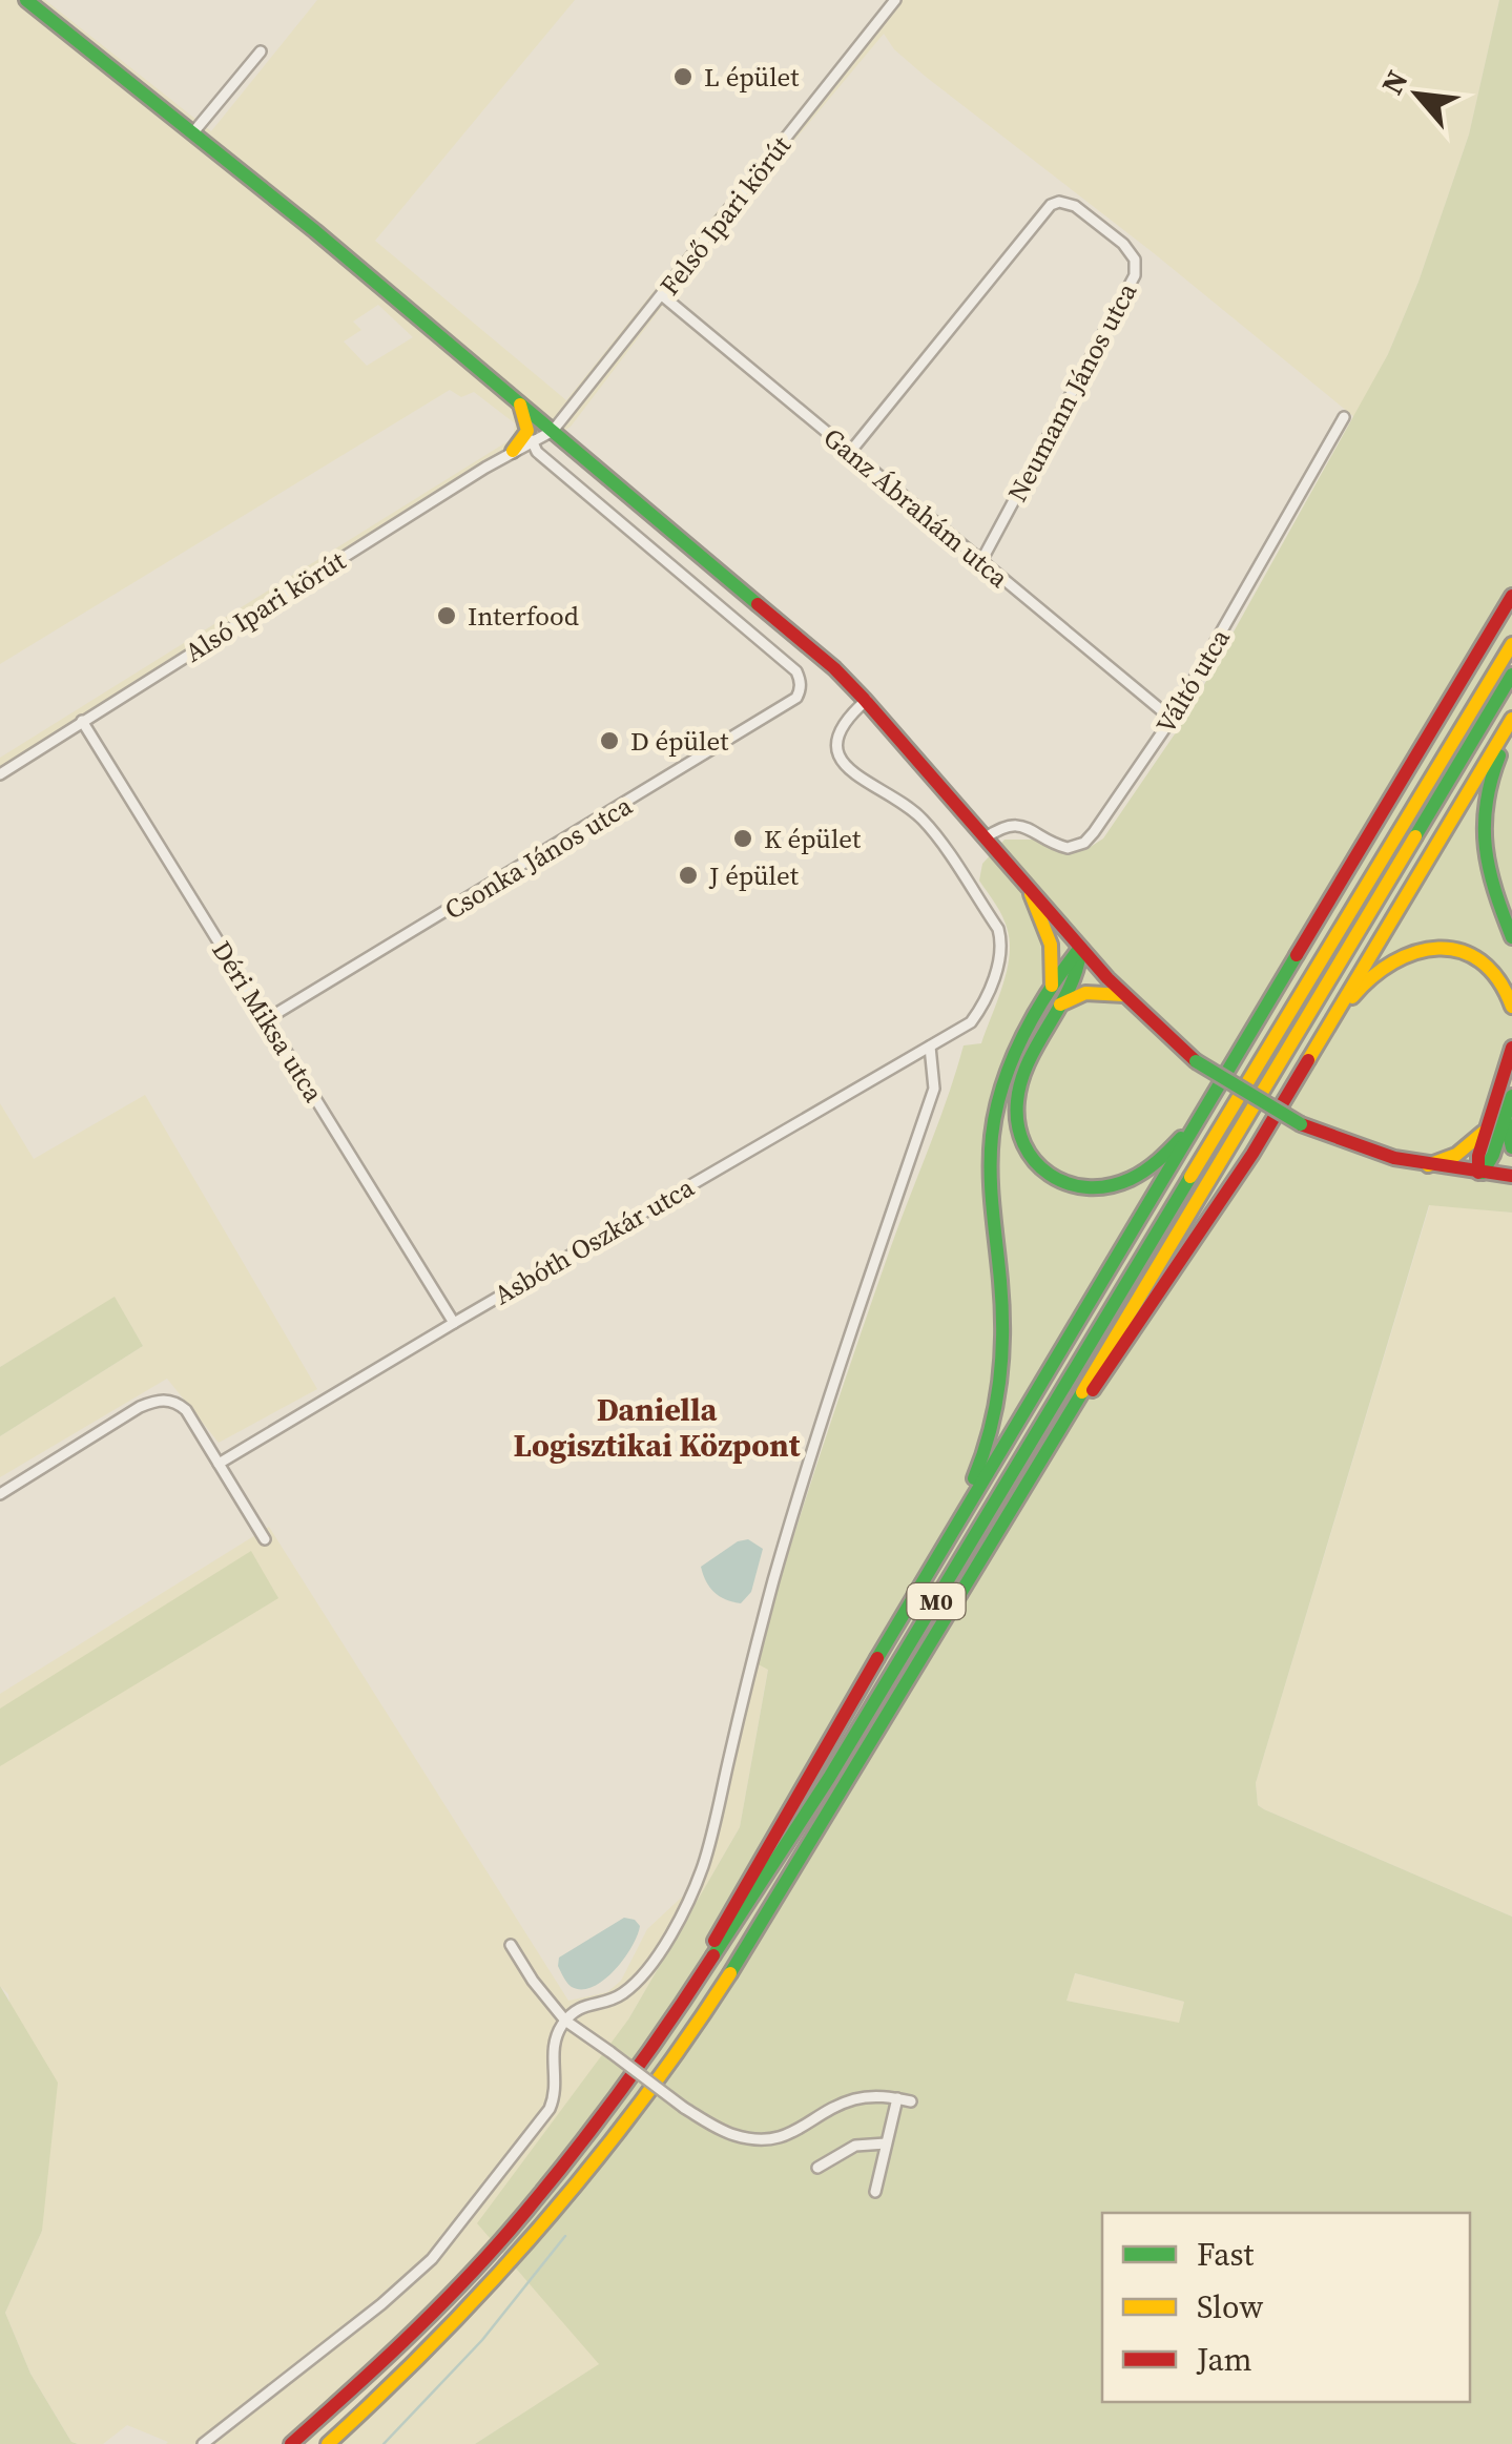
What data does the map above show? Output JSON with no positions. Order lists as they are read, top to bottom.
{
  "streets": {
    "main road": ["M0"],
    "street": [
      "Felső Ipari körút",
      "Neumann János utca",
      "Ganz Ábrahám utca",
      "Alsó Ipari körút",
      "Váltó utca",
      "Csonka János utca",
      "Déri Miksa utca",
      "Asbóth Oszkár utca"
    ]
  },
  "crossings": [
    ["Felső Ipari körút", "Ganz Ábrahám utca"],
    ["Felső Ipari körút", "Alsó Ipari körút"],
    ["Neumann János utca", "Ganz Ábrahám utca"],
    ["Ganz Ábrahám utca", "Váltó utca"],
    ["Alsó Ipari körút", "Csonka János utca"],
    ["Alsó Ipari körút", "Déri Miksa utca"],
    ["Csonka János utca", "Déri Miksa utca"],
    ["Déri Miksa utca", "Asbóth Oszkár utca"]
  ],
  "districts": ["Daniella Logisztikai Központ"],
  "places": [
    "L épület",
    "Interfood",
    "D épület",
    "K épület",
    "J épület"
  ],
  "legend": ["Fast", "Slow", "Jam"],
  "north": "top left"
}
